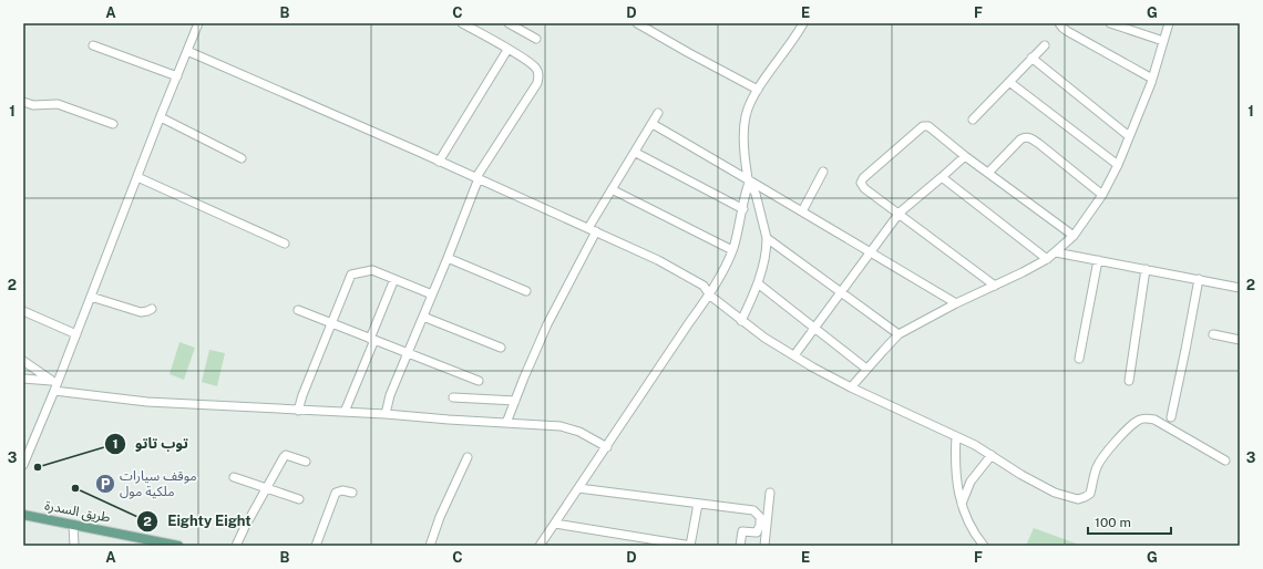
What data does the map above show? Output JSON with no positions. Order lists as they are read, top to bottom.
{
  "streets": {
    "main road": ["طريق السدرة"]
  },
  "places": {
    "other": ["توب تاتو", "Eighty Eight"],
    "parking": ["موقف سيارات ملكية مول"]
  },
  "scale_bar": "100 m",
  "grid": {
    "columns": [
      "A",
      "B",
      "C",
      "D",
      "E",
      "F",
      "G"
    ],
    "rows": ["1", "2", "3"]
  }
}
